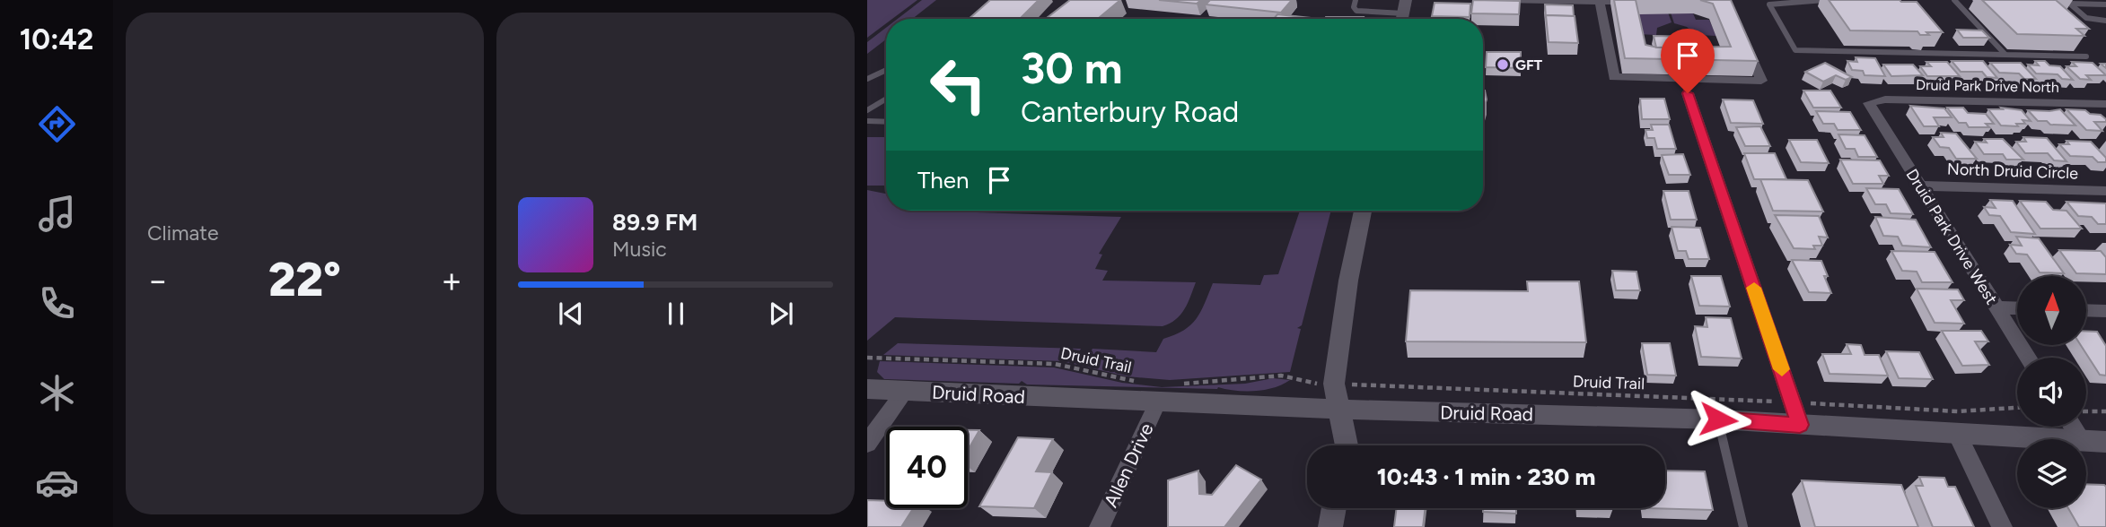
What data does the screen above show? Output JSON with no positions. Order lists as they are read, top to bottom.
{
  "streets": {
    "street": [
      "Druid Park Drive North",
      "North Druid Circle",
      "Druid Park Drive West",
      "Druid Road",
      "Allen Drive"
    ],
    "path": ["Druid Trail"]
  },
  "crossings": [
    ["Druid Park Drive North", "Druid Park Drive West"],
    ["North Druid Circle", "Druid Park Drive West"],
    ["Druid Road", "Allen Drive"]
  ],
  "places": ["GFT"],
  "north": "top",
  "page": {
    "tabs": "10:42",
    "tile": "Climate",
    "turn": ["30 m", "Canterbury Road"],
    "then": "Then",
    "song": ["89.9 FM", "Music"],
    "heat": ["−", "22°", "+"],
    "limit": "40",
    "trip": "10:43 · 1 min · 230 m"
  }
}
